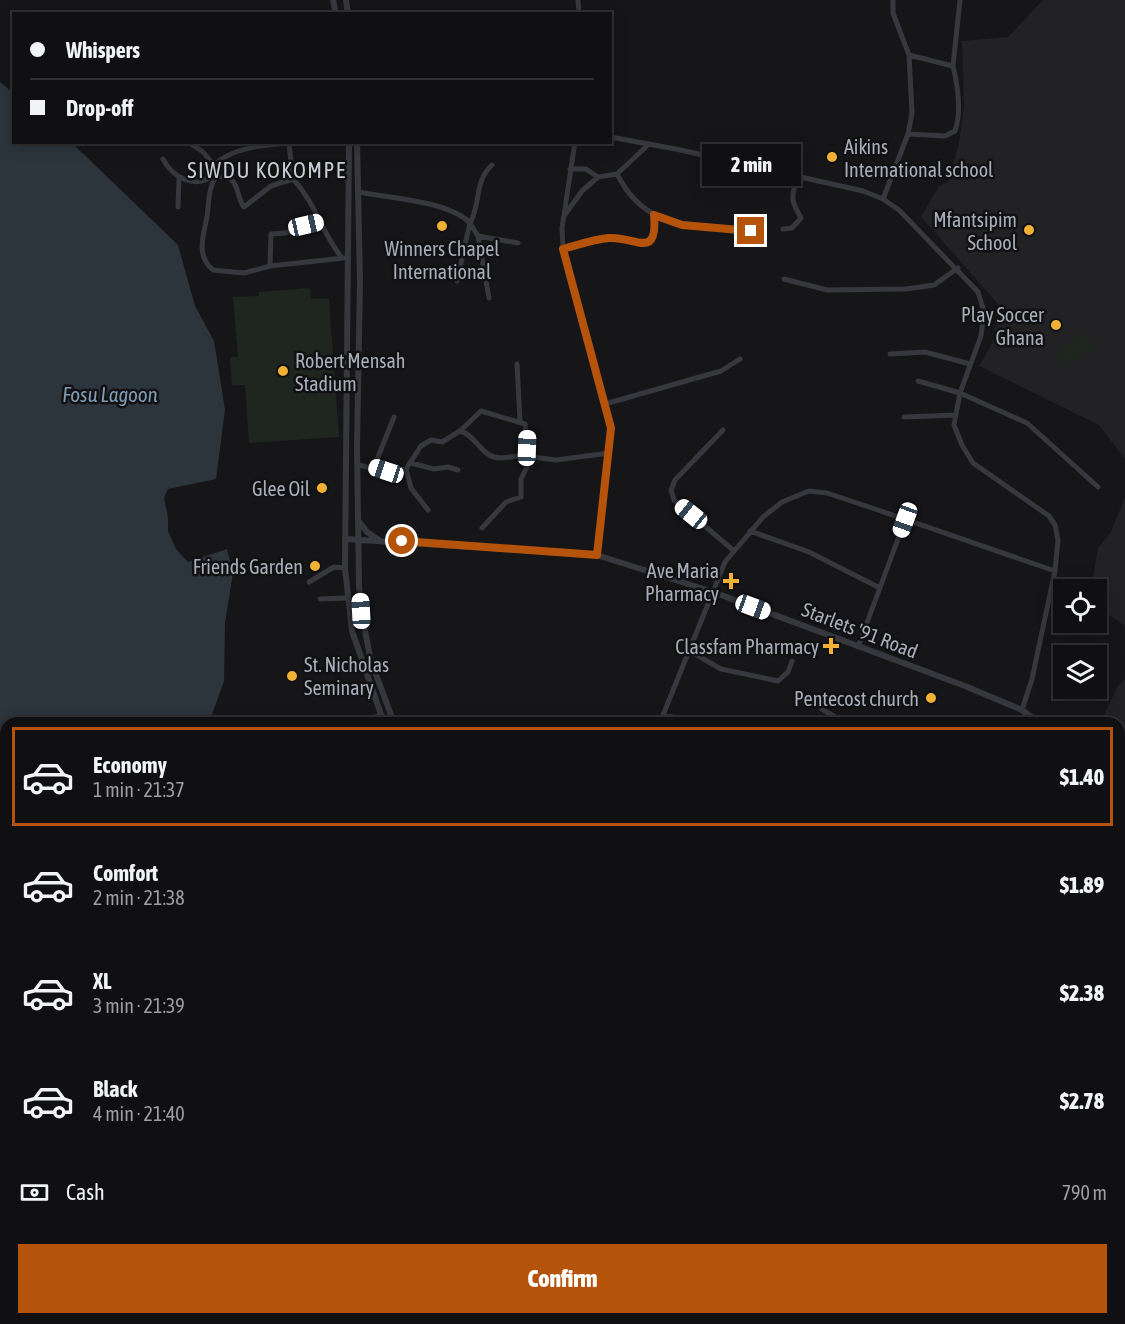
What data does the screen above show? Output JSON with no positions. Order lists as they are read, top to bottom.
{
  "streets": {
    "street": ["Starlets '91 Road"]
  },
  "districts": ["SIWDU KOKOMPE"],
  "water": ["Fosu Lagoon"],
  "places": {
    "other": [
      "Aikins International school",
      "Winners Chapel International",
      "Mfantsipim School",
      "Play Soccer Ghana",
      "Robert Mensah Stadium",
      "Glee Oil",
      "Friends Garden",
      "St. Nicholas Seminary",
      "Pentecost church"
    ],
    "health": ["Ave Maria Pharmacy", "Classfam Pharmacy"]
  },
  "page": {
    "banner": ["Whispers", "Drop-off"],
    "bubble": "2 min",
    "list": [
      {
        "name": "Economy",
        "note": "1 min · 21:37",
        "value": "$1.40"
      },
      {
        "name": "Comfort",
        "note": "2 min · 21:38",
        "value": "$1.89"
      },
      {
        "name": "XL",
        "note": "3 min · 21:39",
        "value": "$2.38"
      },
      {
        "name": "Black",
        "note": "4 min · 21:40",
        "value": "$2.78"
      }
    ],
    "pay": ["Cash", "790 m"],
    "buttons": "Confirm"
  }
}
